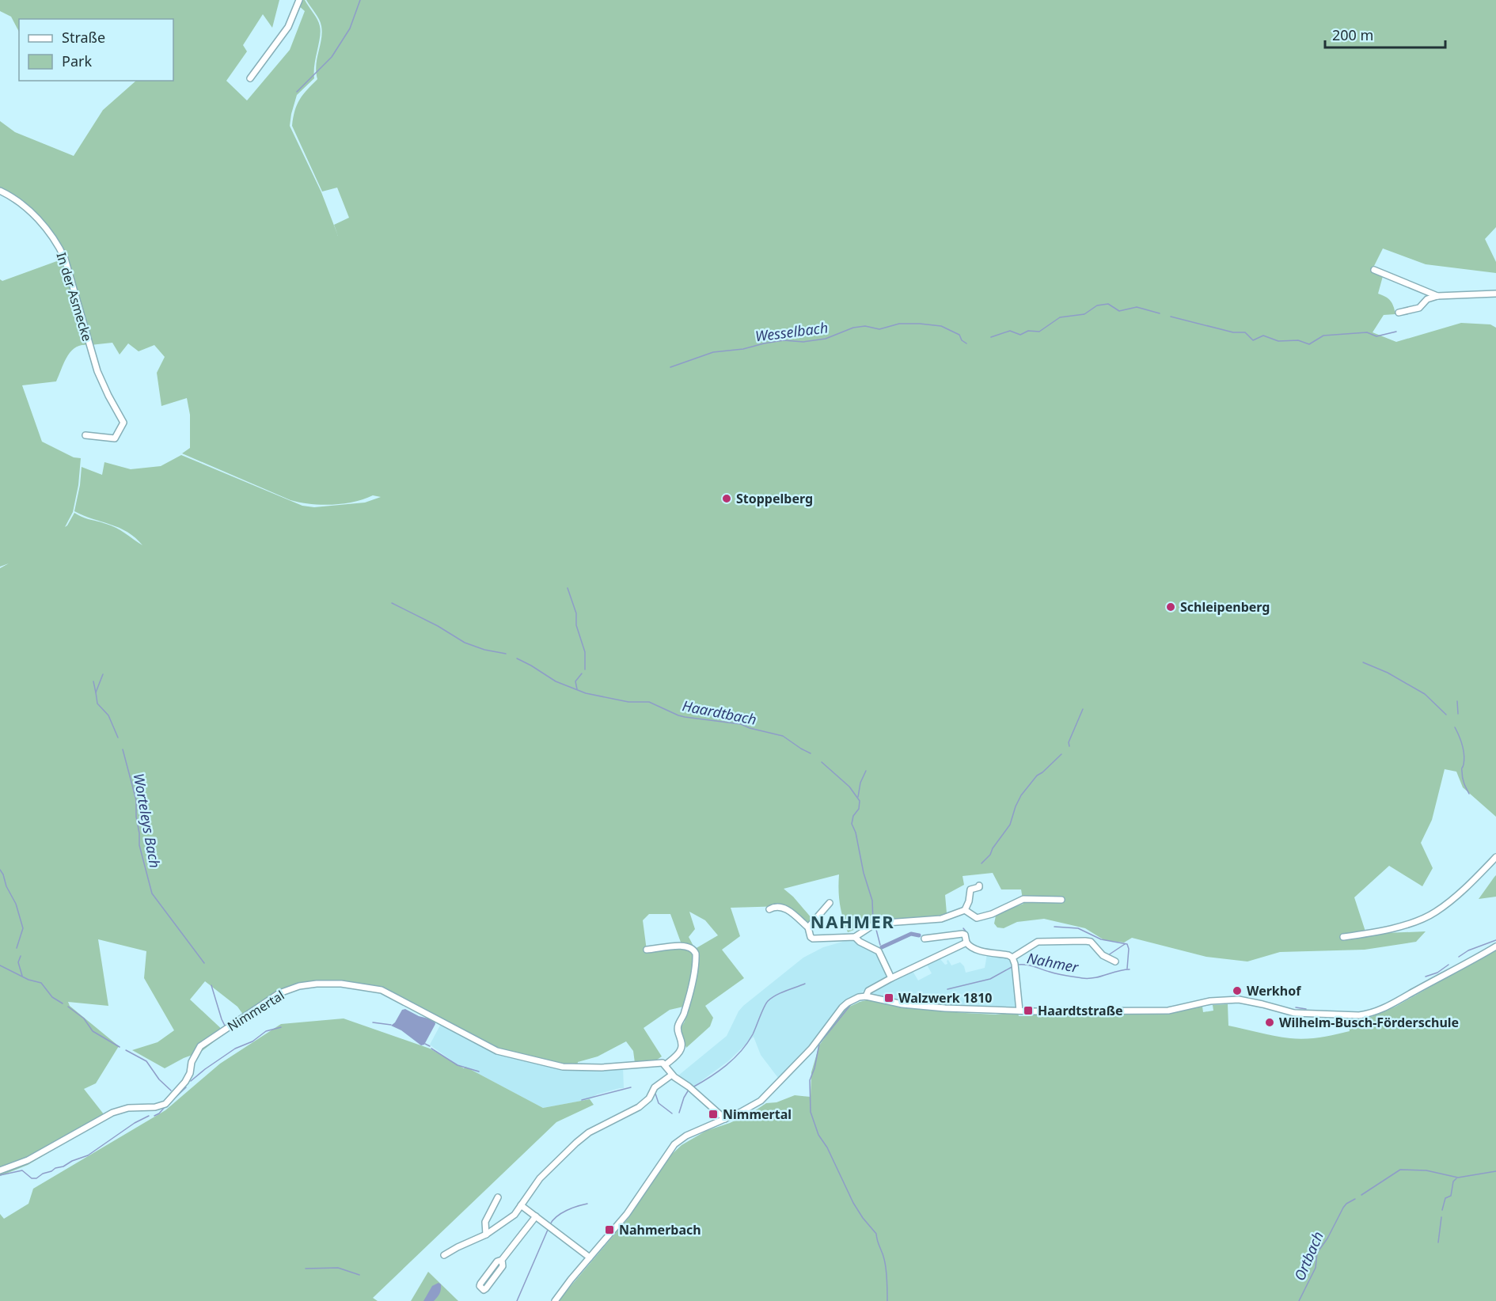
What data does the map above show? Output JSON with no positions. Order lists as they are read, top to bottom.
{
  "streets": {
    "street": ["In der Asmecke", "Nimmertal"]
  },
  "districts": ["NAHMER"],
  "water": [
    "Wesselbach",
    "Haardtbach",
    "Worteleys Bach",
    "Nahmer",
    "Ortbach"
  ],
  "places": {
    "other": [
      "Stoppelberg",
      "Schleipenberg",
      "Werkhof",
      "Wilhelm-Busch-Förderschule"
    ],
    "transit": [
      "Walzwerk 1810",
      "Haardtstraße",
      "Nimmertal",
      "Nahmerbach"
    ]
  },
  "legend": ["Straße", "Park"],
  "scale_bar": "200 m"
}
